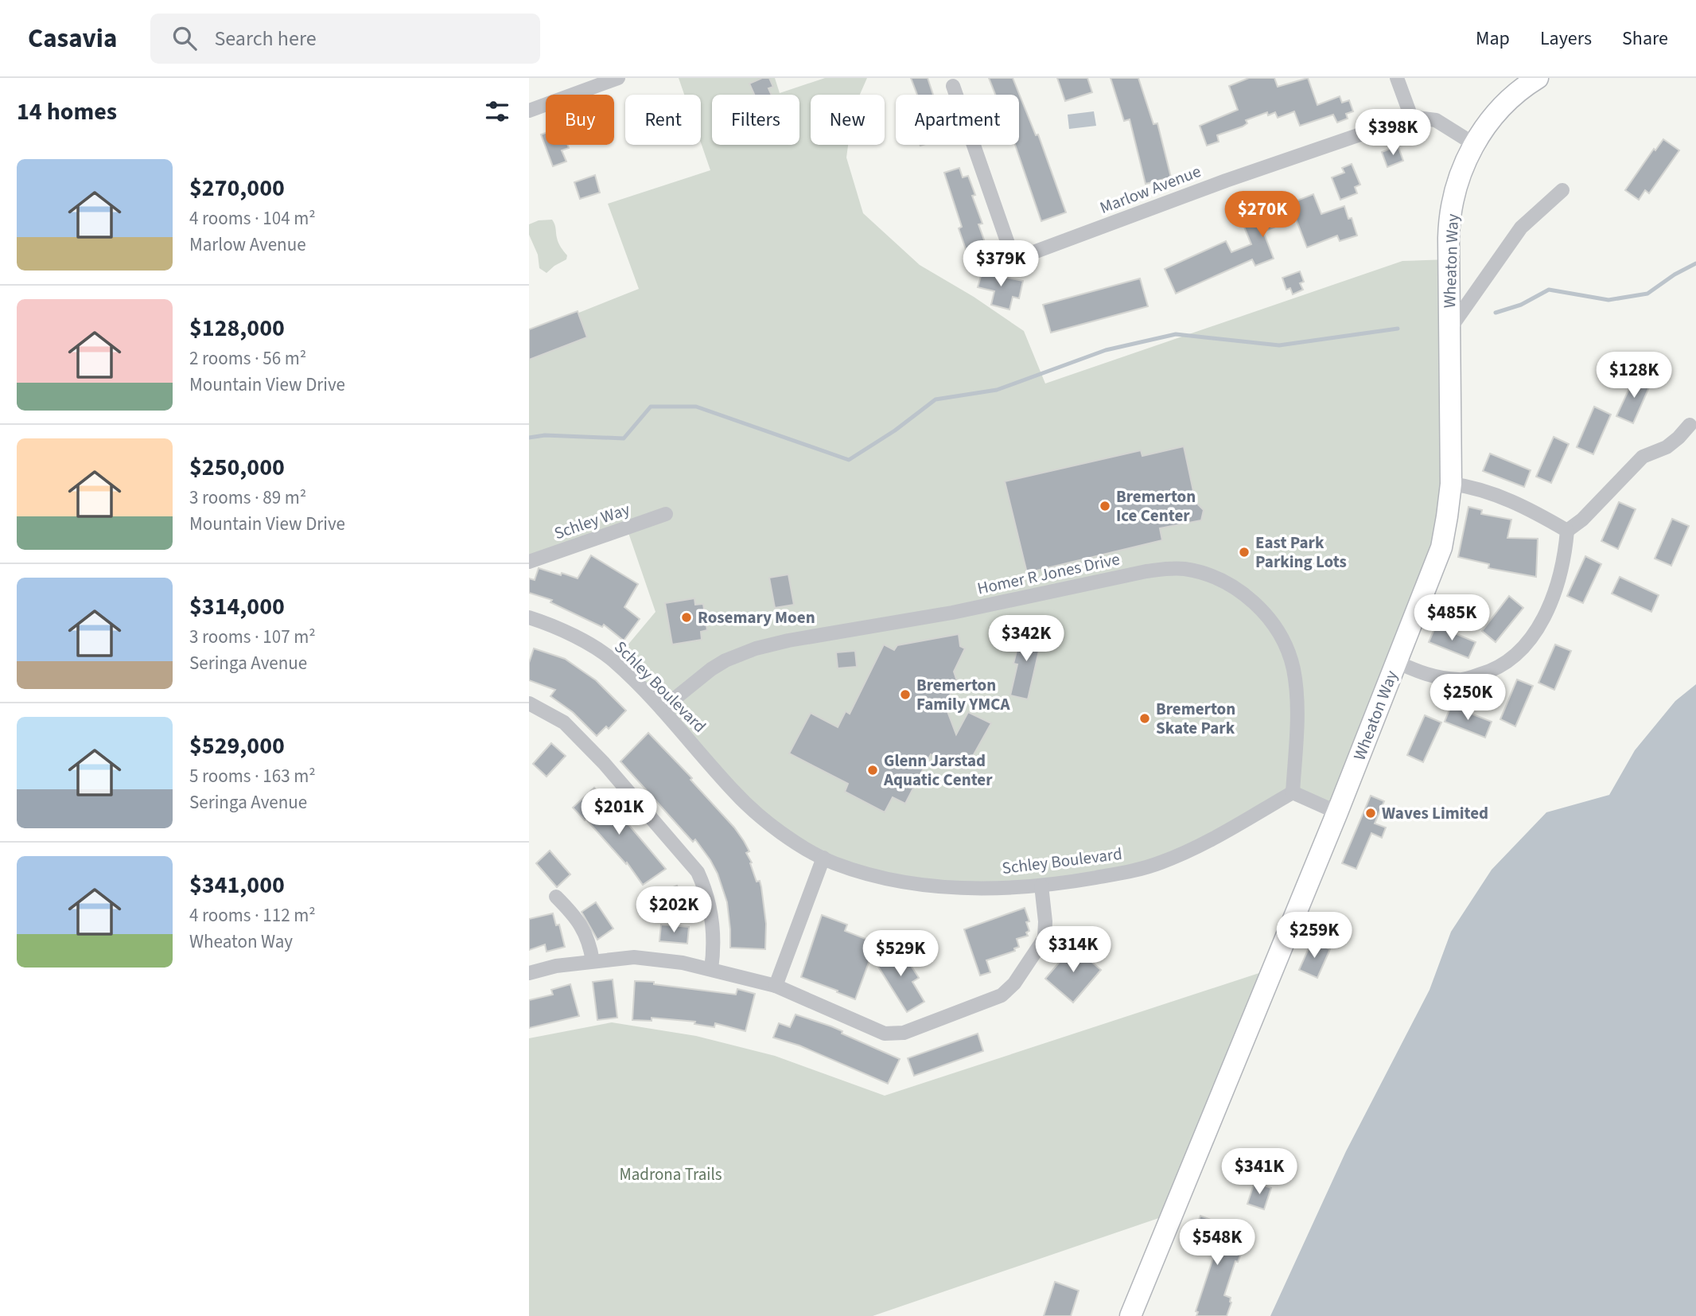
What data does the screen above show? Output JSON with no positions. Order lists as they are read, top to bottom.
{
  "streets": {
    "main road": ["Wheaton Way"],
    "street": [
      "Marlow Avenue",
      "Schley Way",
      "Homer R Jones Drive",
      "Schley Boulevard"
    ]
  },
  "crossings": [
    ["Marlow Avenue", "Wheaton Way"],
    ["Homer R Jones Drive", "Schley Boulevard"]
  ],
  "parks": ["Madrona Trails"],
  "places": [
    "Bremerton Ice Center",
    "East Park Parking Lots",
    "Rosemary Moen",
    "Bremerton Family YMCA",
    "Bremerton Skate Park",
    "Glenn Jarstad Aquatic Center",
    "Waves Limited"
  ],
  "page": {
    "header": "Casavia",
    "search": "Search here",
    "nav": ["Map", "Layers", "Share"],
    "heading": "14 homes",
    "chip": [
      "Buy",
      "Rent",
      "Filters",
      "New",
      "Apartment"
    ],
    "price": [
      "$398K",
      "$270K",
      "$379K",
      "$128K",
      "$485K",
      "$342K",
      "$250K",
      "$201K",
      "$202K",
      "$259K",
      "$314K",
      "$529K",
      "$341K",
      "$548K"
    ],
    "list": [
      {
        "name": "$270,000",
        "note": "4 rooms · 104 m² · Marlow Avenue"
      },
      {
        "name": "$128,000",
        "note": "2 rooms · 56 m² · Mountain View Drive"
      },
      {
        "name": "$250,000",
        "note": "3 rooms · 89 m² · Mountain View Drive"
      },
      {
        "name": "$314,000",
        "note": "3 rooms · 107 m² · Seringa Avenue"
      },
      {
        "name": "$529,000",
        "note": "5 rooms · 163 m² · Seringa Avenue"
      },
      {
        "name": "$341,000",
        "note": "4 rooms · 112 m² · Wheaton Way"
      }
    ]
  }
}
